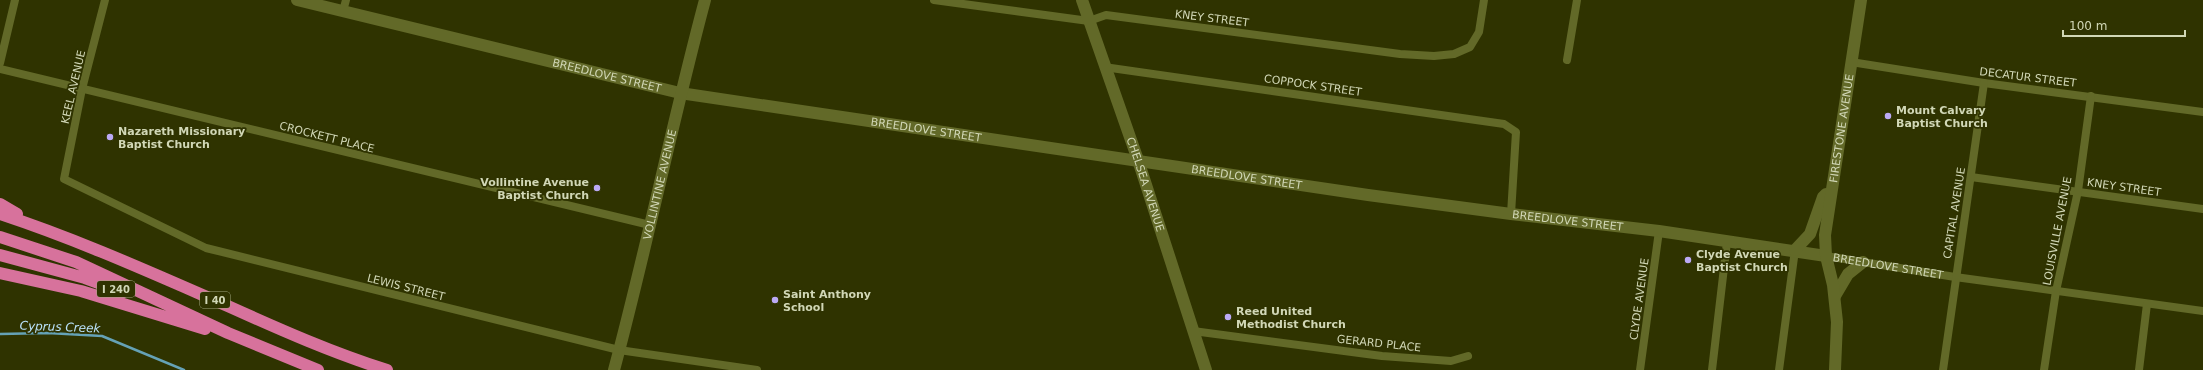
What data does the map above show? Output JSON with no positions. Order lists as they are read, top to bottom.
{
  "streets": {
    "highway": ["I 240", "I 40"],
    "street": [
      "KNEY STREET",
      "BREEDLOVE STREET",
      "DECATUR STREET",
      "COPPOCK STREET",
      "KEEL AVENUE",
      "FIRESTONE AVENUE",
      "CROCKETT PLACE",
      "VOLLINTINE AVENUE",
      "CHELSEA AVENUE",
      "CAPITAL AVENUE",
      "LOUISVILLE AVENUE",
      "LEWIS STREET",
      "CLYDE AVENUE",
      "GERARD PLACE"
    ]
  },
  "crossings": [
    ["KNEY STREET", "CHELSEA AVENUE"],
    ["KNEY STREET", "CAPITAL AVENUE"],
    ["KNEY STREET", "LOUISVILLE AVENUE"],
    ["BREEDLOVE STREET", "COPPOCK STREET"],
    ["BREEDLOVE STREET", "FIRESTONE AVENUE"],
    ["BREEDLOVE STREET", "VOLLINTINE AVENUE"],
    ["BREEDLOVE STREET", "CHELSEA AVENUE"],
    ["BREEDLOVE STREET", "CAPITAL AVENUE"],
    ["BREEDLOVE STREET", "LOUISVILLE AVENUE"],
    ["BREEDLOVE STREET", "CLYDE AVENUE"],
    ["DECATUR STREET", "FIRESTONE AVENUE"],
    ["DECATUR STREET", "CAPITAL AVENUE"],
    ["DECATUR STREET", "LOUISVILLE AVENUE"],
    ["COPPOCK STREET", "CHELSEA AVENUE"],
    ["KEEL AVENUE", "CROCKETT PLACE"],
    ["KEEL AVENUE", "LEWIS STREET"],
    ["CROCKETT PLACE", "VOLLINTINE AVENUE"],
    ["VOLLINTINE AVENUE", "LEWIS STREET"],
    ["CHELSEA AVENUE", "GERARD PLACE"],
    ["I 240", "I 40"]
  ],
  "water": ["Cyprus Creek"],
  "places": [
    "Mount Calvary Baptist Church",
    "Nazareth Missionary Baptist Church",
    "Vollintine Avenue Baptist Church",
    "Clyde Avenue Baptist Church",
    "Saint Anthony School",
    "Reed United Methodist Church"
  ],
  "scale_bar": "100 m"
}
